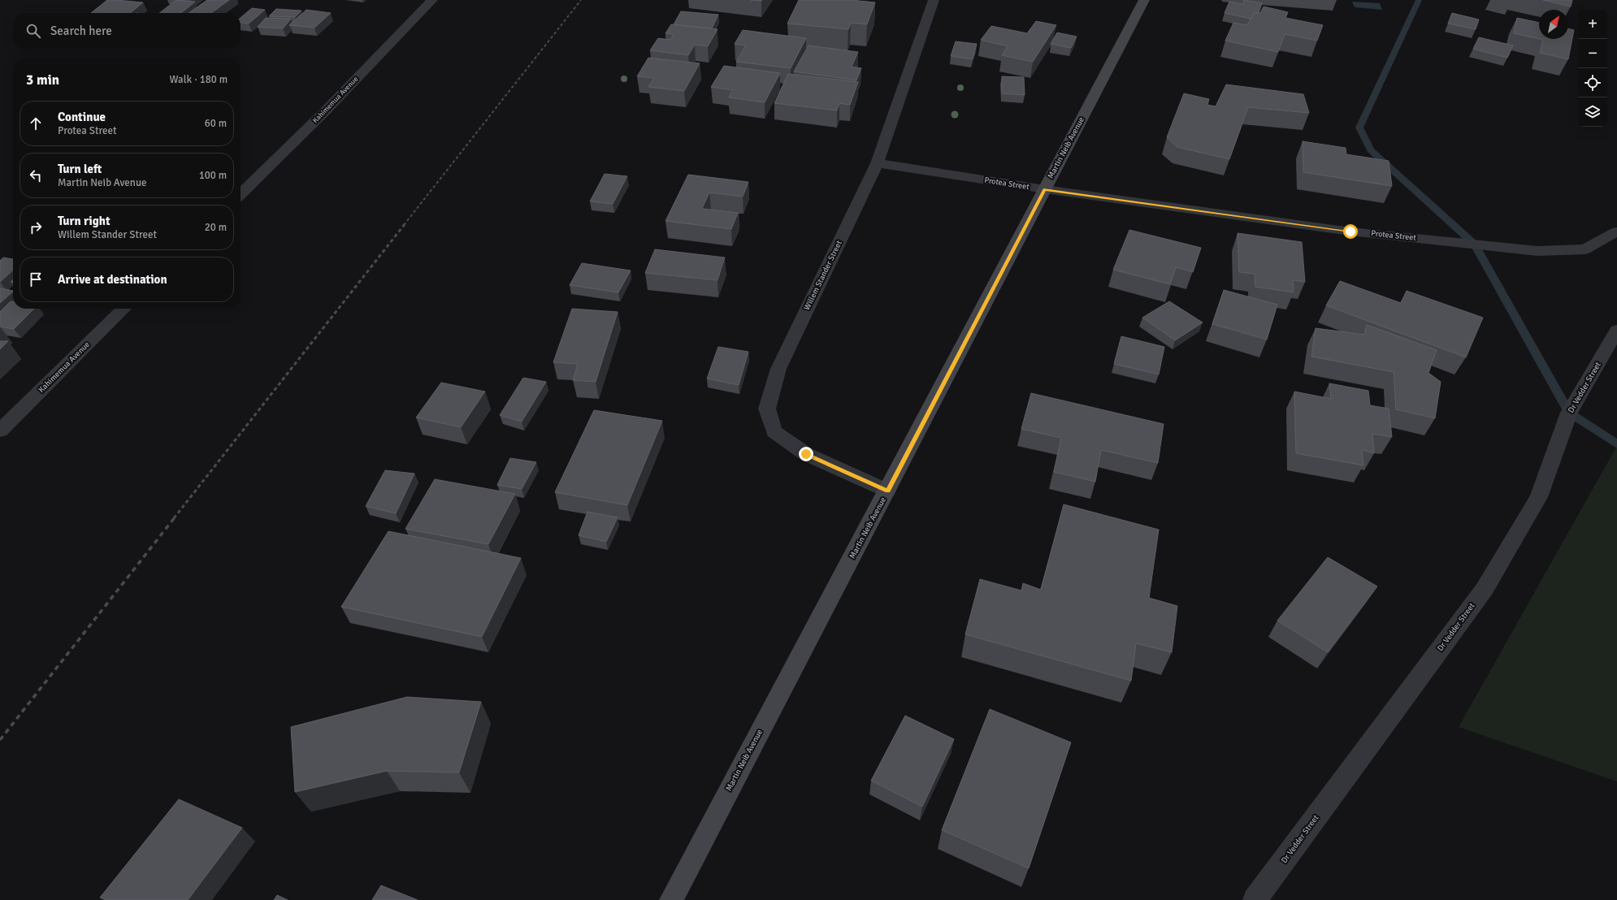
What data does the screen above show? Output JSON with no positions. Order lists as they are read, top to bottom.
{
  "streets": {
    "main road": ["Martin Neib Avenue"],
    "street": [
      "Kahimemua Avenue",
      "Protea Street",
      "Willem Stander Street",
      "Dr Vedder Street"
    ]
  },
  "crossings": [
    ["Martin Neib Avenue", "Protea Street"],
    ["Martin Neib Avenue", "Willem Stander Street"],
    ["Protea Street", "Willem Stander Street"]
  ],
  "north": "top right",
  "page": {
    "map_buttons": ["+", "−"],
    "search": "Search here",
    "heading": ["3 min", "Walk · 180 m"],
    "list": [
      ["Continue", "Protea Street", "60 m"],
      ["Turn left", "Martin Neib Avenue", "100 m"],
      ["Turn right", "Willem Stander Street", "20 m"],
      "Arrive at destination"
    ]
  }
}
